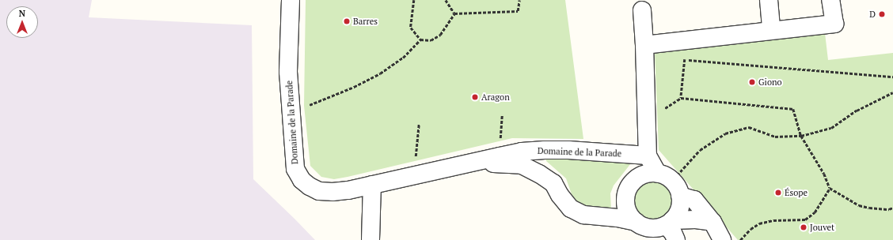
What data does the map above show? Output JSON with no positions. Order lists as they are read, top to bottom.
{
  "streets": {
    "street": ["Domaine de la Parade"]
  },
  "places": [
    "D",
    "Barres",
    "Giono",
    "Aragon",
    "Ésope",
    "Jouvet"
  ],
  "north": "top"
}
